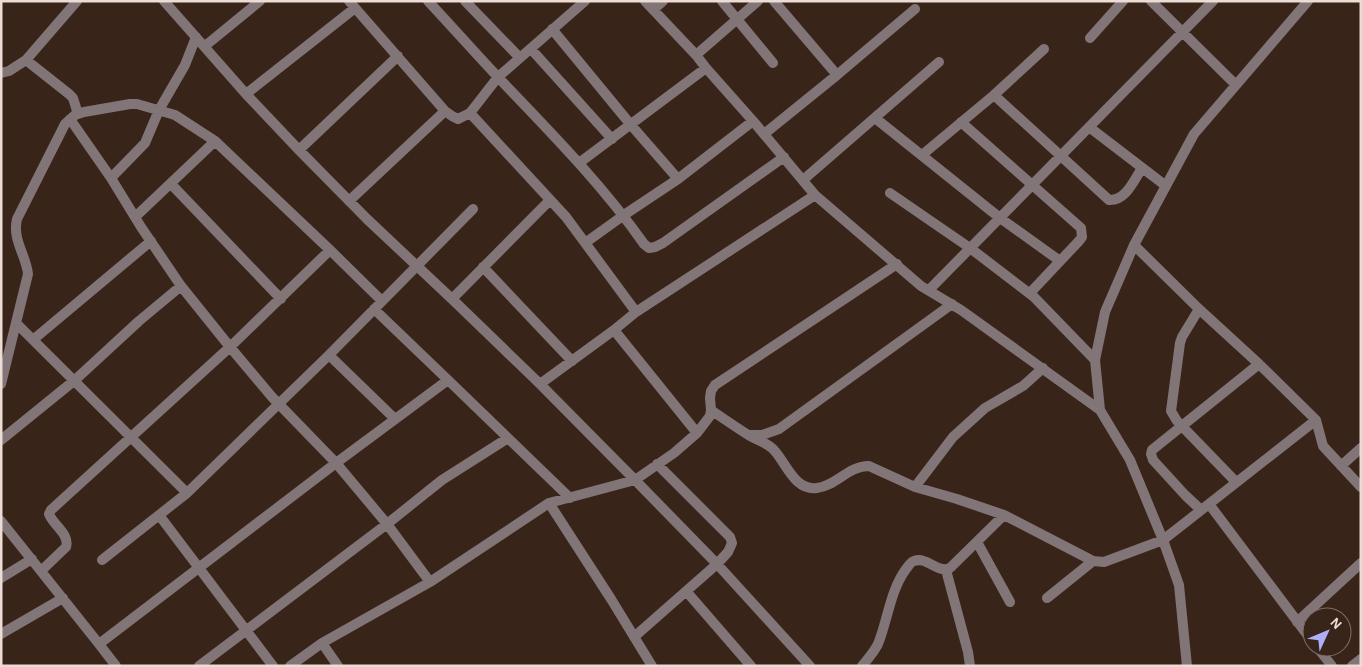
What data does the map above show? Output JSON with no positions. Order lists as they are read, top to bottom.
{
  "north": "top right"
}
